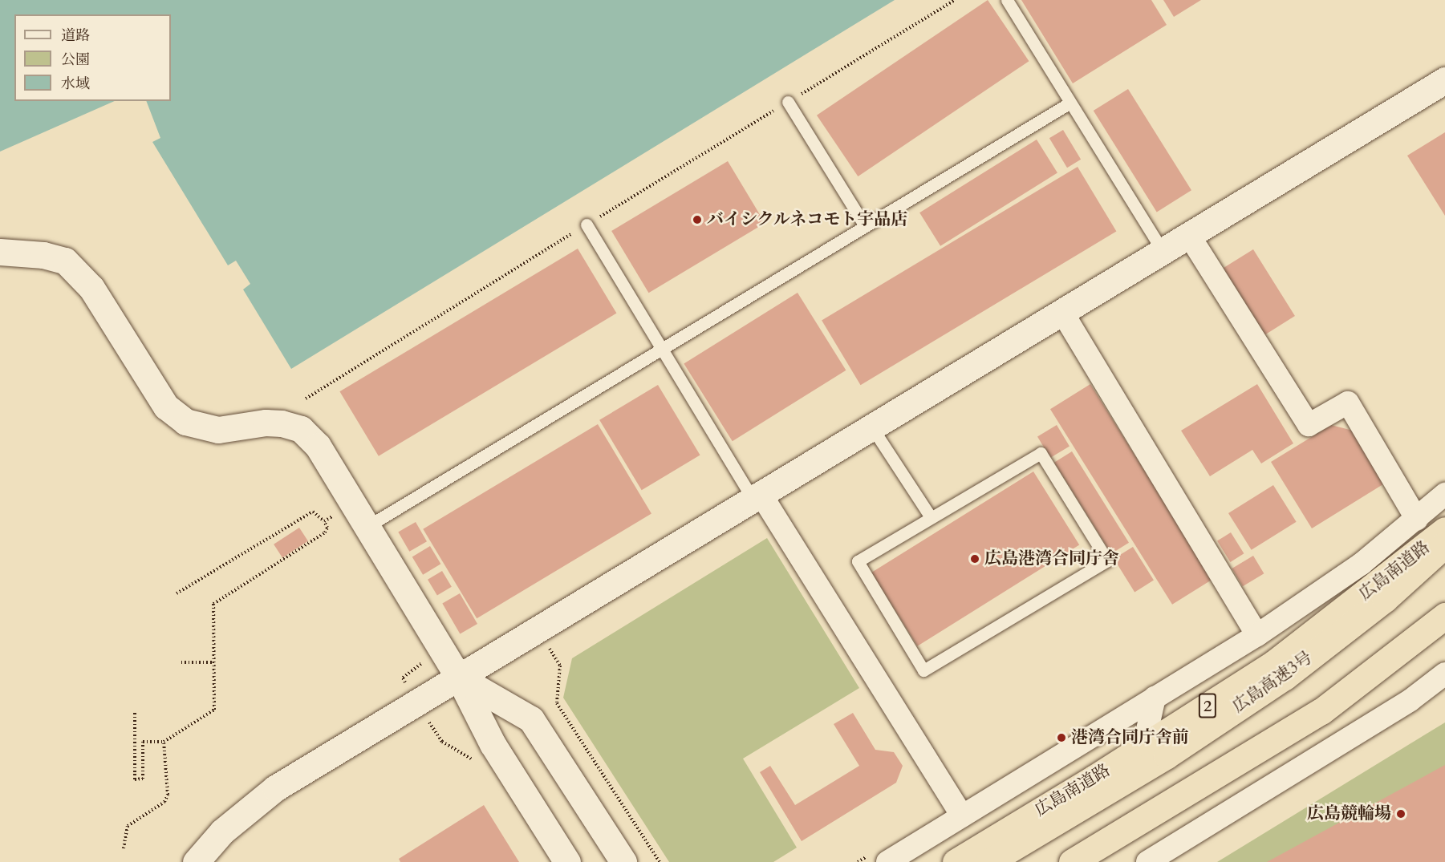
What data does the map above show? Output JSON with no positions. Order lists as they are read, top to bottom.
{
  "streets": {
    "highway": ["広島南道路", "広島高速3号", "2"]
  },
  "places": [
    "バイシクルネコモト宇品店",
    "広島港湾合同庁舎",
    "港湾合同庁舎前",
    "広島競輪場"
  ],
  "legend": ["道路", "公園", "水域"]
}
